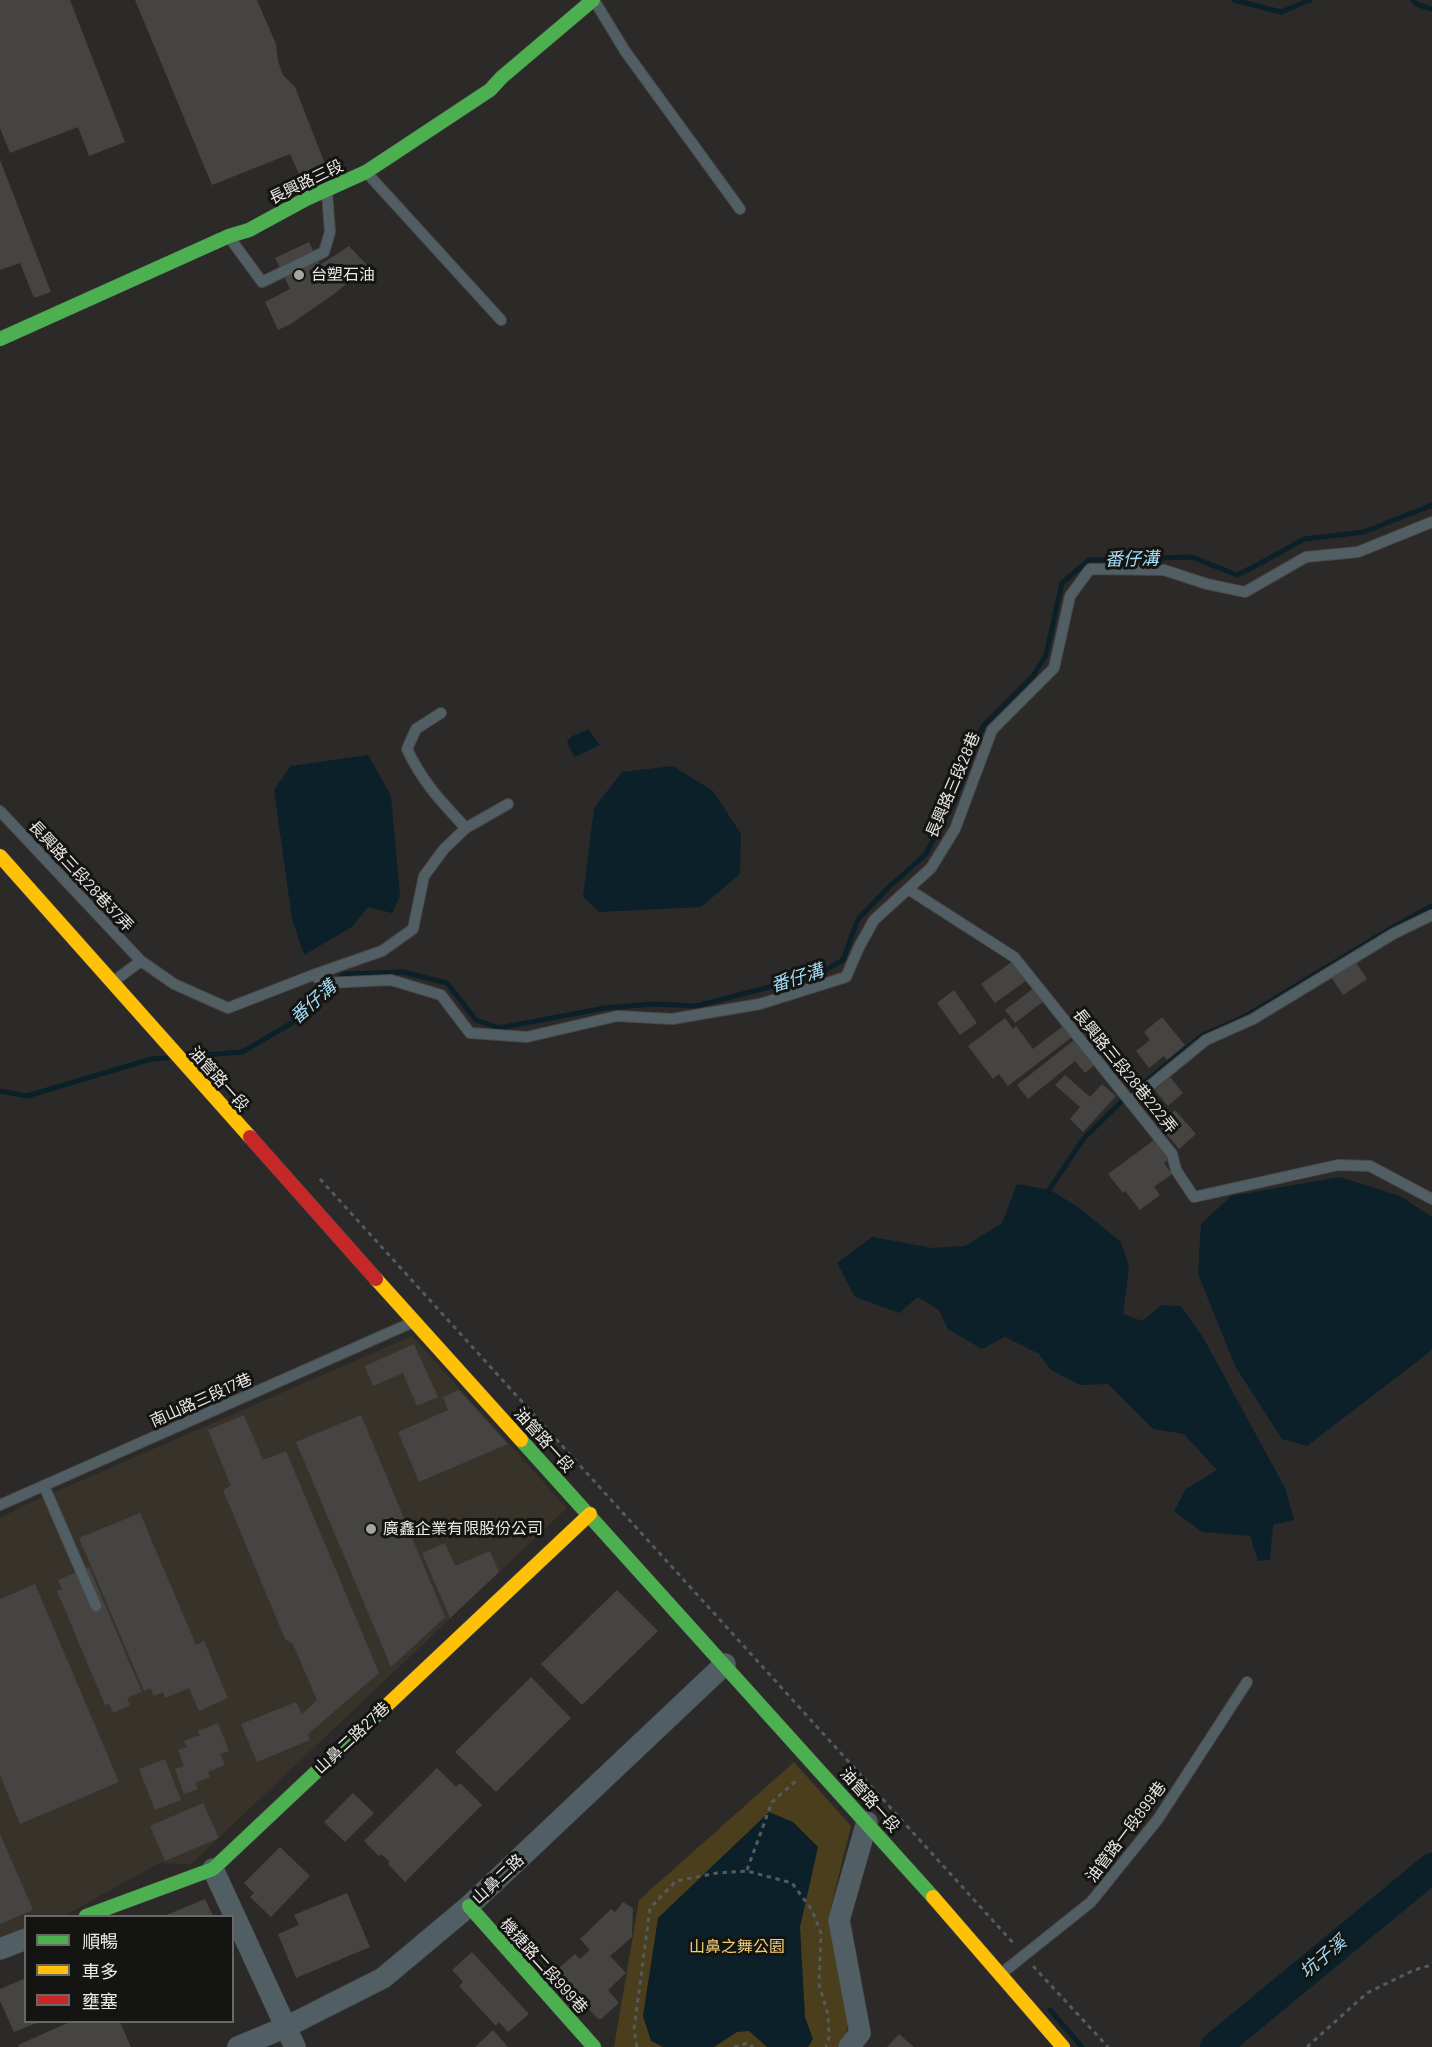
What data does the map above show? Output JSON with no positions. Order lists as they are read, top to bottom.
{
  "streets": {
    "street": [
      "長興路三段",
      "油管路一段",
      "山鼻二路27巷",
      "山鼻二路",
      "機捷路二段999巷"
    ],
    "lane": [
      "長興路三段28巷",
      "長興路三段28巷37弄",
      "長興路三段28巷222弄",
      "南山路三段17巷",
      "油管路一段899巷"
    ]
  },
  "crossings": [
    ["長興路三段28巷", "長興路三段28巷222弄"],
    ["油管路一段", "南山路三段17巷"],
    ["油管路一段", "山鼻二路27巷"],
    ["油管路一段", "油管路一段899巷"],
    ["油管路一段", "山鼻二路"],
    ["山鼻二路", "機捷路二段999巷"]
  ],
  "water": ["番仔溝", "坑子溪"],
  "parks": ["山鼻之舞公園"],
  "places": ["台塑石油", "廣鑫企業有限股份公司"],
  "legend": ["順暢", "車多", "壅塞"]
}
